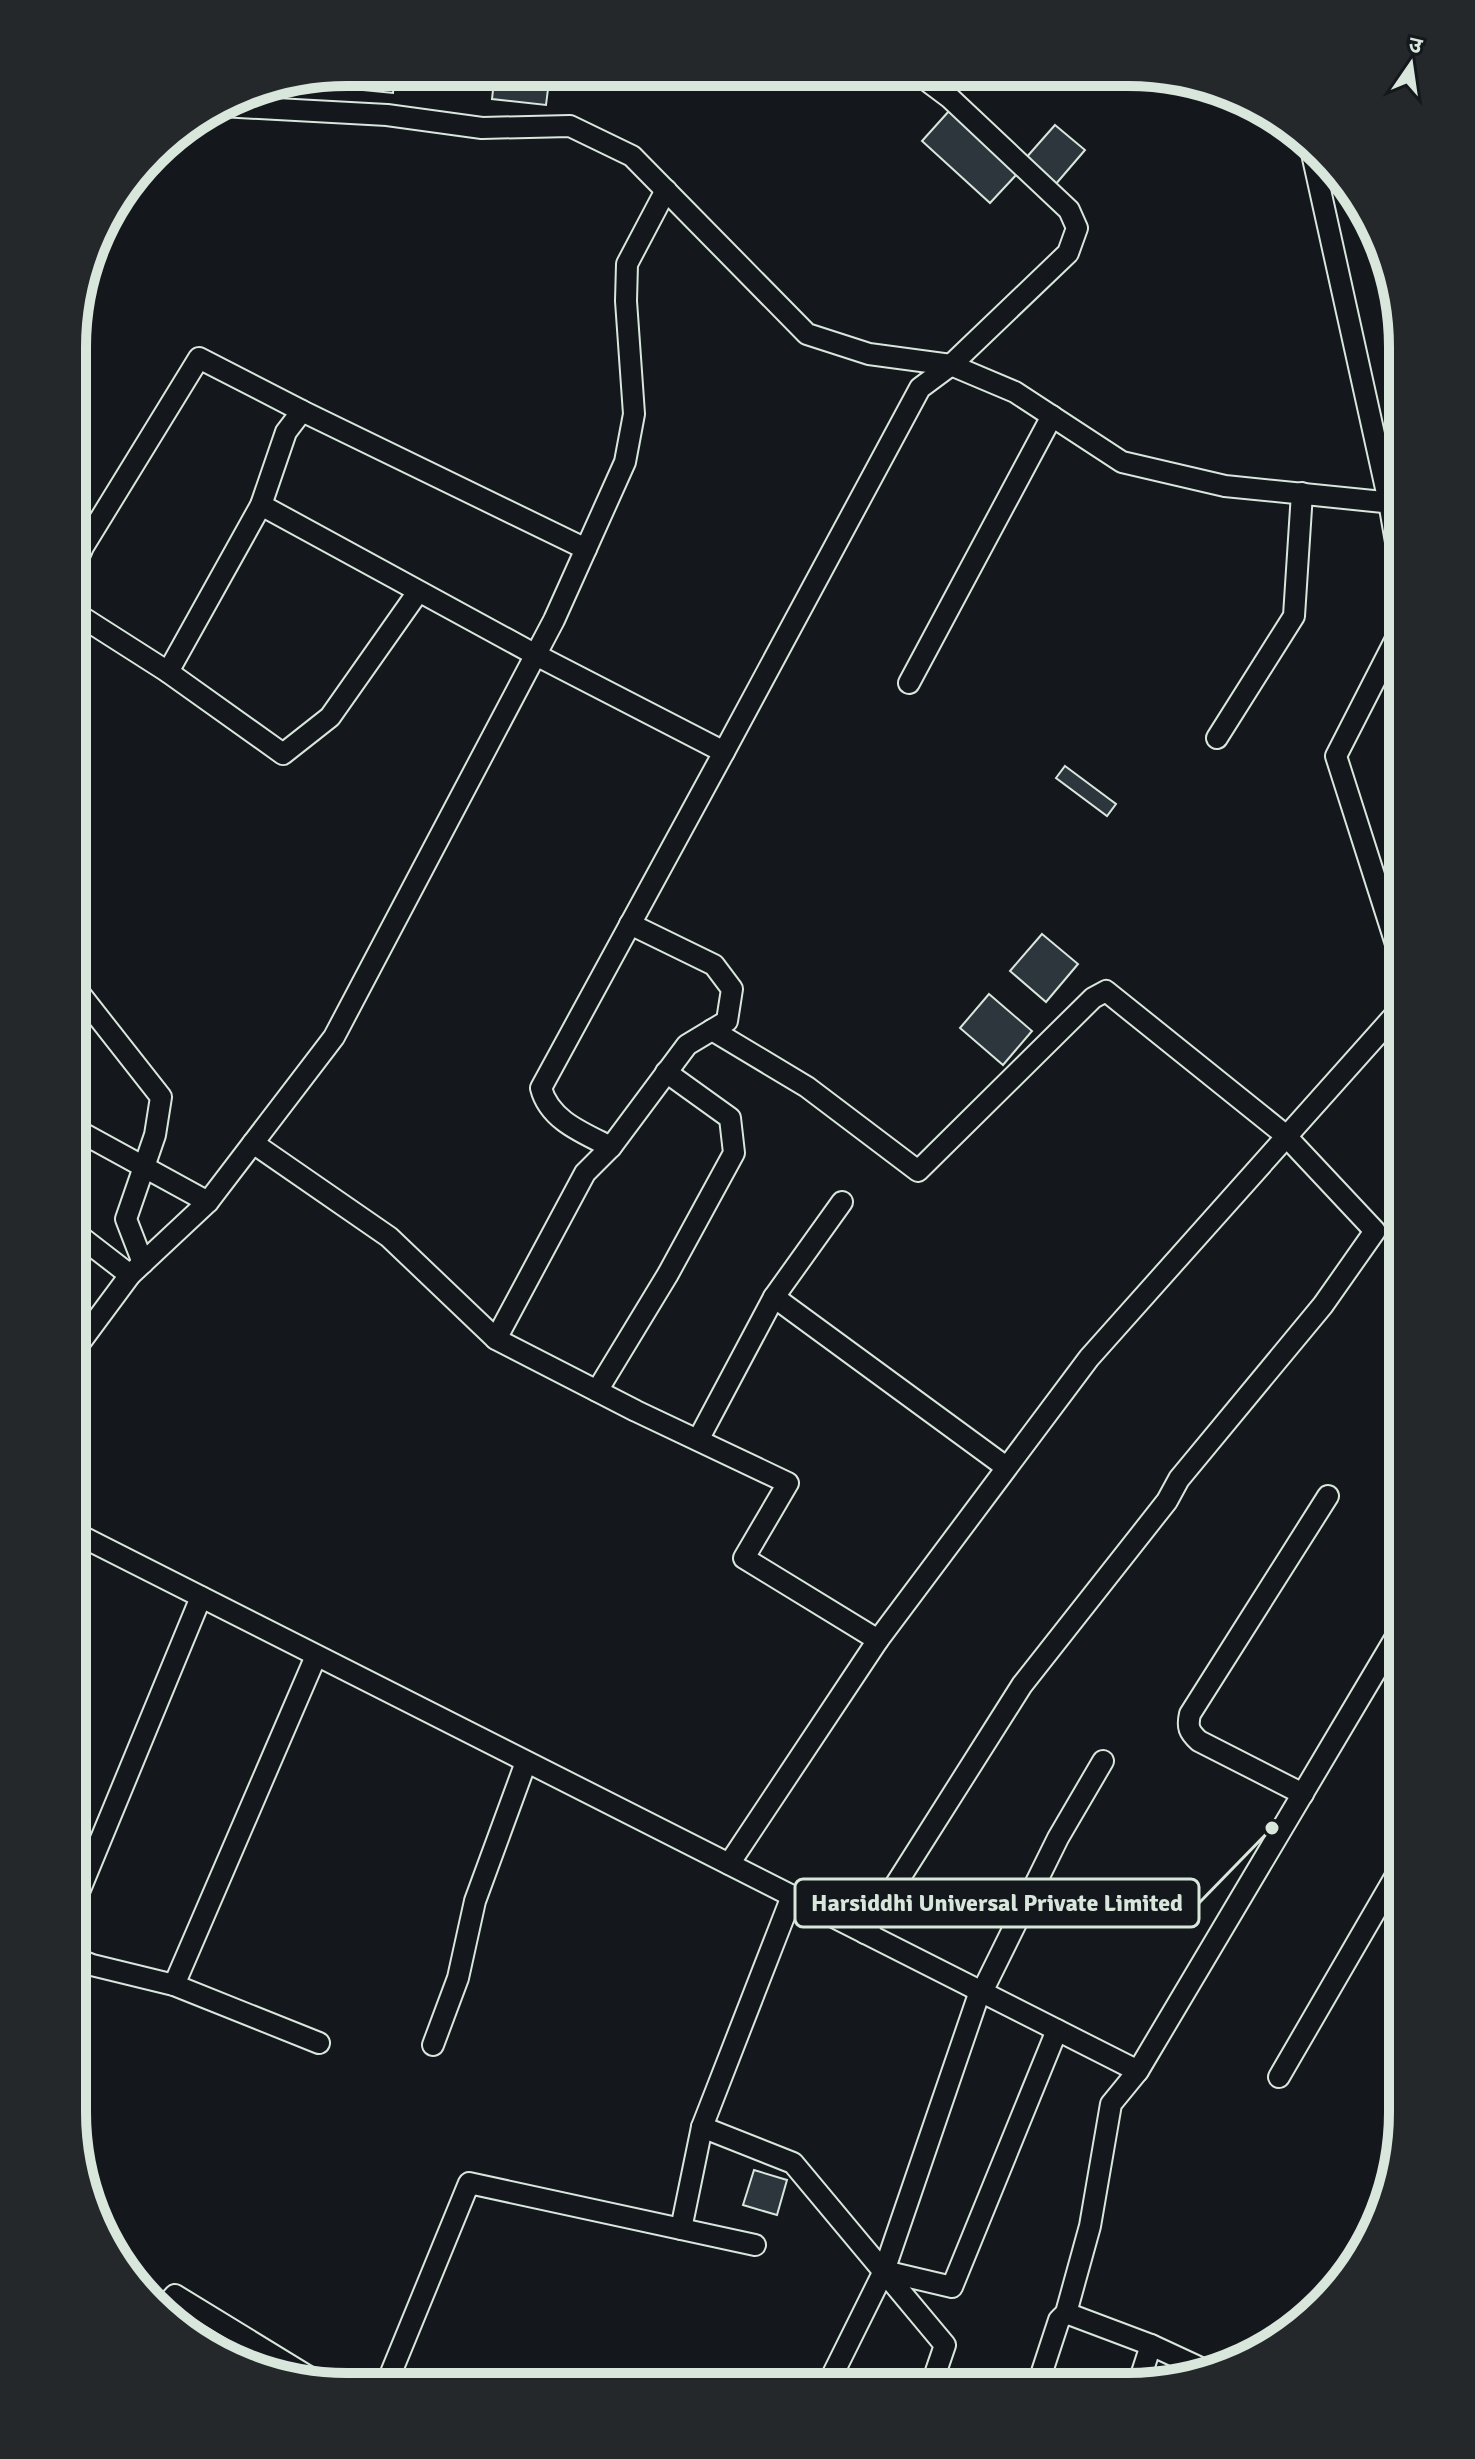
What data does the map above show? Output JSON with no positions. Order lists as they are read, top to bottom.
{
  "places": ["Harsiddhi Universal Private Limited"],
  "north": "top"
}
